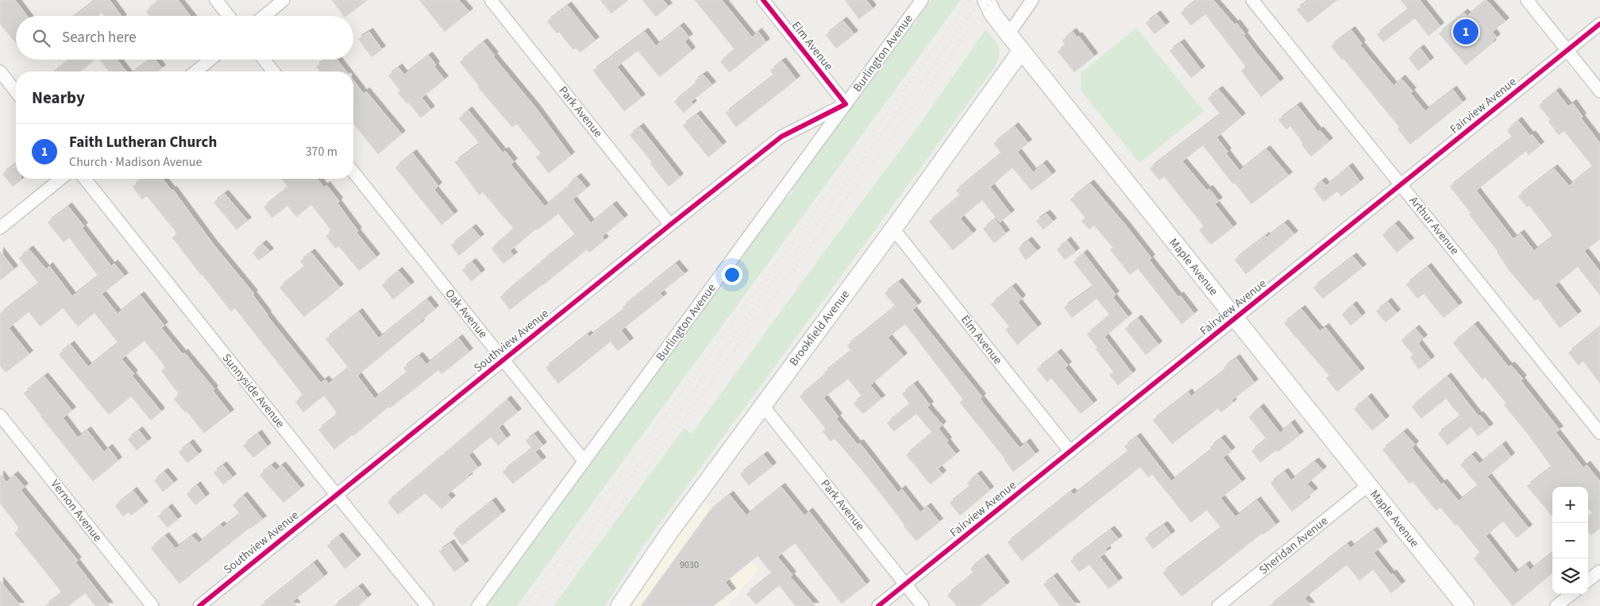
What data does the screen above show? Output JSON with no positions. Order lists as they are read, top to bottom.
{
  "streets": {
    "street": [
      "Elm Avenue",
      "Burlington Avenue",
      "Fairview Avenue",
      "Park Avenue",
      "Arthur Avenue",
      "Maple Avenue",
      "Oak Avenue",
      "Brookfield Avenue",
      "Southview Avenue",
      "Sunnyside Avenue",
      "Vernon Avenue",
      "Sheridan Avenue"
    ]
  },
  "crossings": [
    ["Elm Avenue", "Burlington Avenue"],
    ["Elm Avenue", "Fairview Avenue"],
    ["Elm Avenue", "Brookfield Avenue"],
    ["Elm Avenue", "Southview Avenue"],
    ["Burlington Avenue", "Oak Avenue"],
    ["Burlington Avenue", "Southview Avenue"],
    ["Fairview Avenue", "Park Avenue"],
    ["Fairview Avenue", "Arthur Avenue"],
    ["Fairview Avenue", "Maple Avenue"],
    ["Park Avenue", "Brookfield Avenue"],
    ["Park Avenue", "Southview Avenue"],
    ["Maple Avenue", "Brookfield Avenue"],
    ["Maple Avenue", "Sheridan Avenue"],
    ["Oak Avenue", "Southview Avenue"],
    ["Southview Avenue", "Sunnyside Avenue"]
  ],
  "house_numbers": ["9030"],
  "page": {
    "search": "Search here",
    "pins": "1",
    "heading": "Nearby",
    "list": [
      {
        "mark": "1",
        "name": "Faith Lutheran Church",
        "note": "Church · Madison Avenue",
        "value": "370 m"
      }
    ],
    "map_buttons": ["+", "−"]
  }
}
